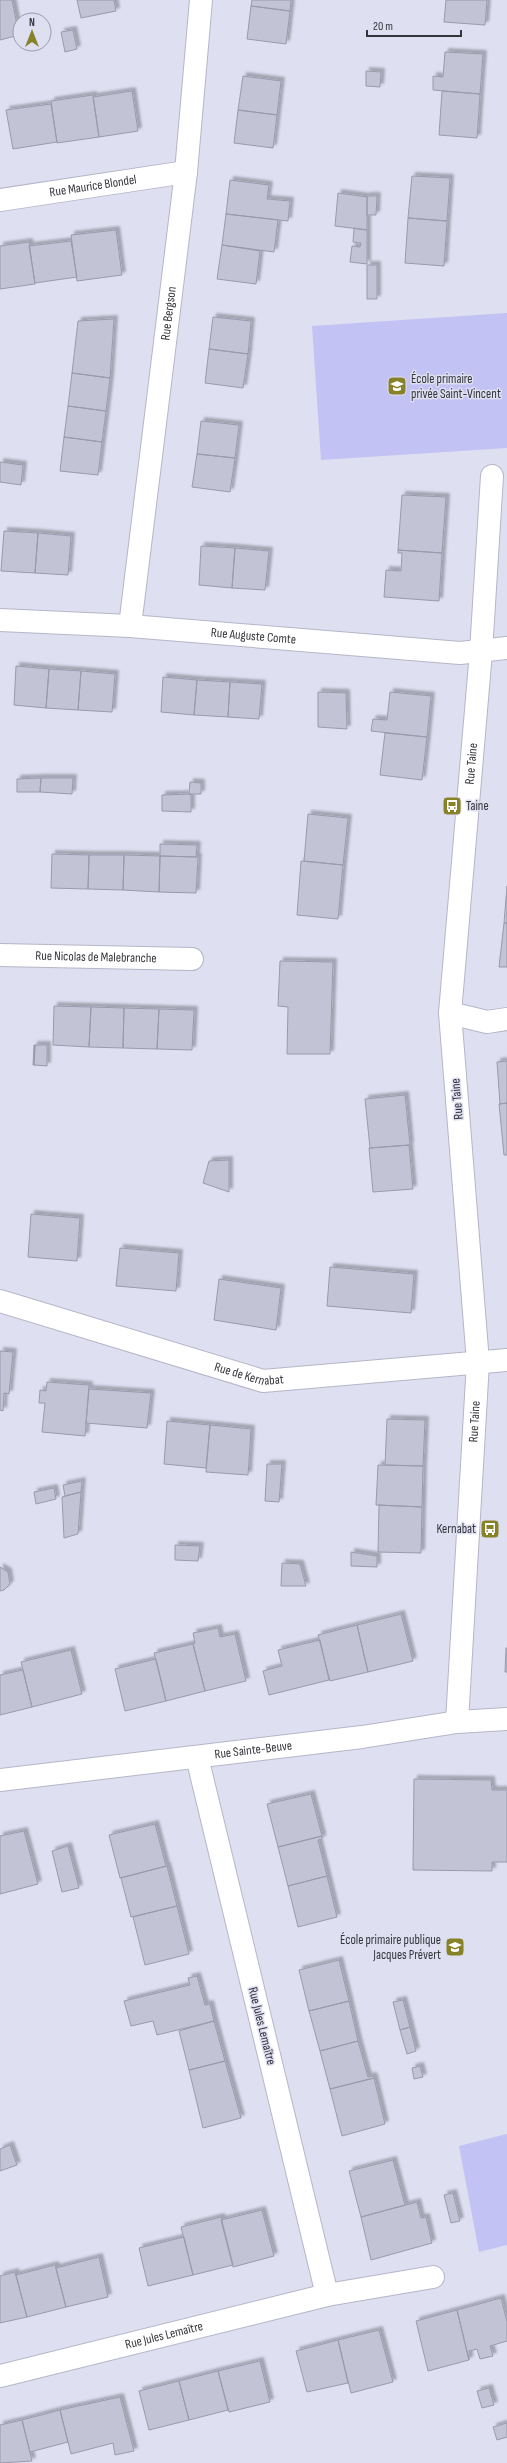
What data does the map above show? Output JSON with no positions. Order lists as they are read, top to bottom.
{
  "streets": {
    "street": [
      "Rue Maurice Blondel",
      "Rue Bergson",
      "Rue Auguste Comte",
      "Rue Taine",
      "Rue Nicolas de Malebranche",
      "Rue de Kernabat",
      "Rue Sainte-Beuve",
      "Rue Jules Lemaître"
    ]
  },
  "crossings": [
    ["Rue Maurice Blondel", "Rue Bergson"],
    ["Rue Bergson", "Rue Auguste Comte"],
    ["Rue Auguste Comte", "Rue Taine"],
    ["Rue Taine", "Rue de Kernabat"],
    ["Rue Taine", "Rue Sainte-Beuve"],
    ["Rue Sainte-Beuve", "Rue Jules Lemaître"]
  ],
  "places": {
    "school or university": ["École primaire privée Saint-Vincent", "École primaire publique Jacques Prévert"],
    "bus stop": ["Taine", "Kernabat"]
  },
  "scale_bar": "20 m",
  "north": "top"
}
